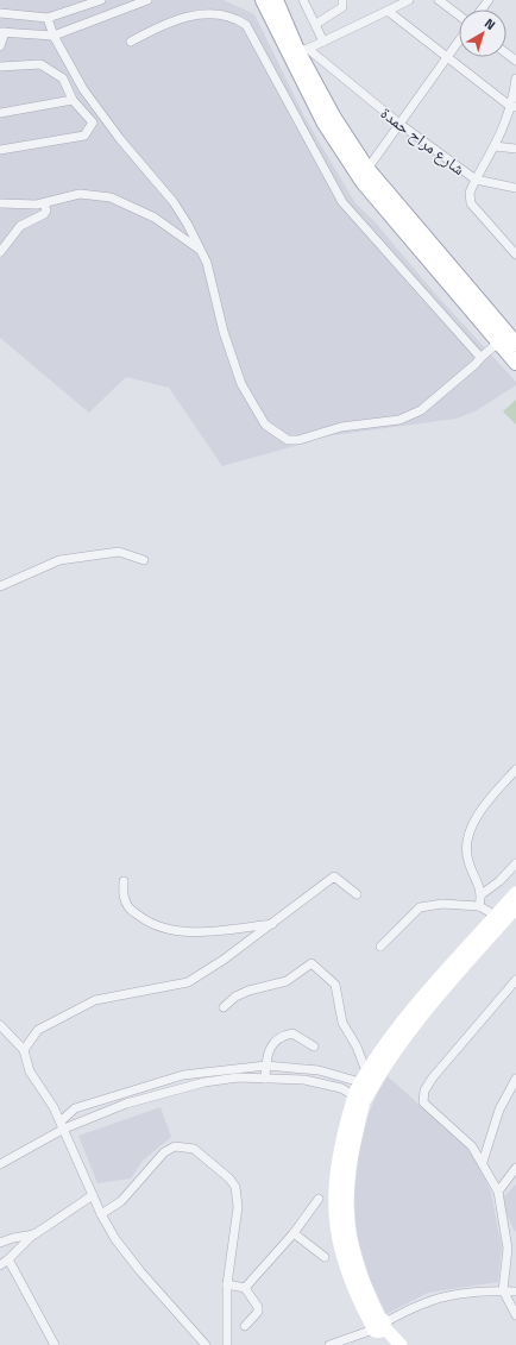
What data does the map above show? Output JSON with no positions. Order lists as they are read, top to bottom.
{
  "streets": {
    "street": ["شارع مراح حمدة"]
  },
  "north": "top right"
}
